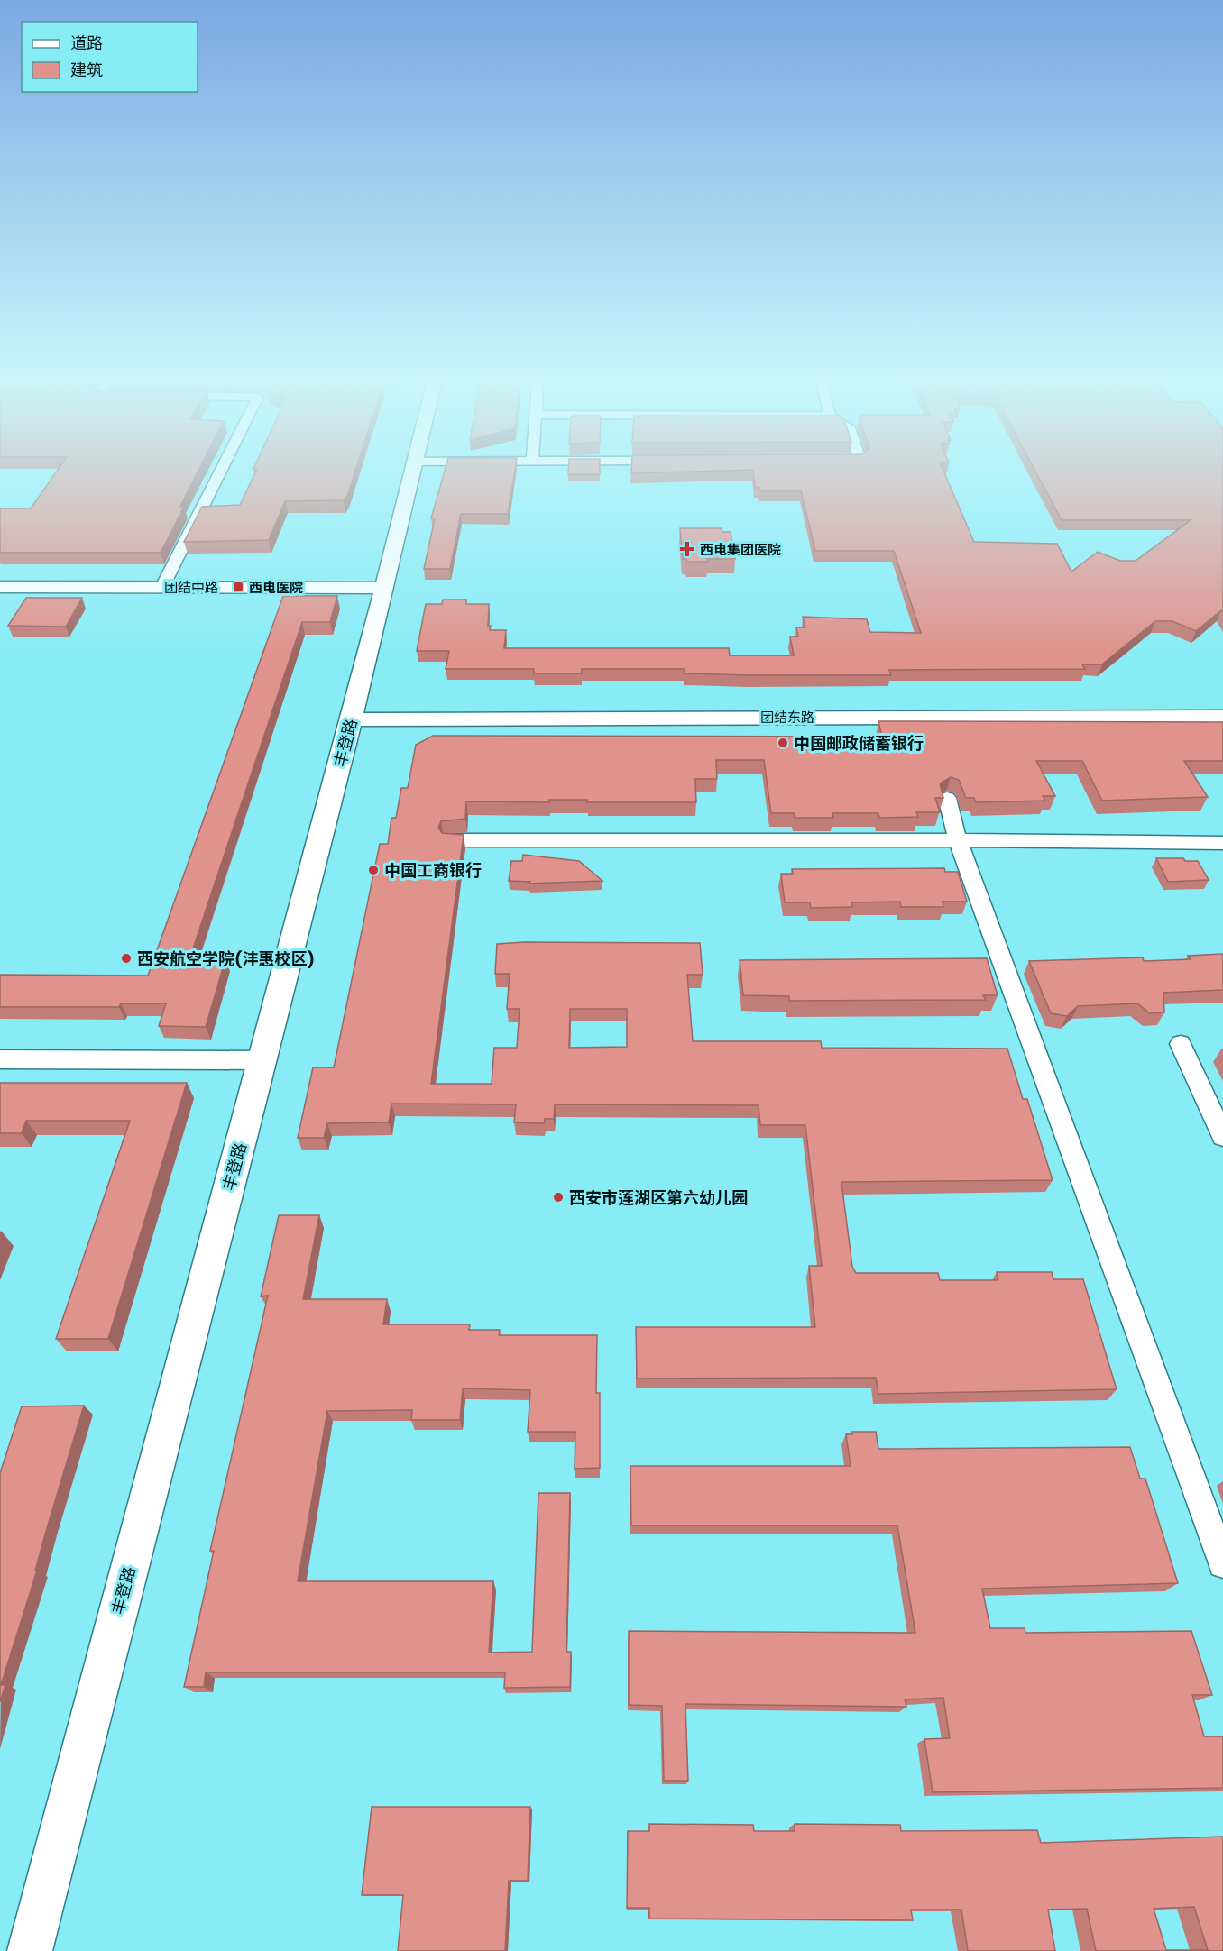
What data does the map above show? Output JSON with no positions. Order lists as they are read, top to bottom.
{
  "streets": {
    "street": ["团结中路", "团结东路", "丰登路"]
  },
  "crossings": [
    ["团结中路", "丰登路"],
    ["团结东路", "丰登路"]
  ],
  "places": {
    "health": ["西电集团医院"],
    "transit": ["西电医院"],
    "other": [
      "中国邮政储蓄银行",
      "中国工商银行",
      "西安航空学院(沣惠校区)",
      "西安市莲湖区第六幼儿园"
    ]
  },
  "legend": ["道路", "建筑"]
}
